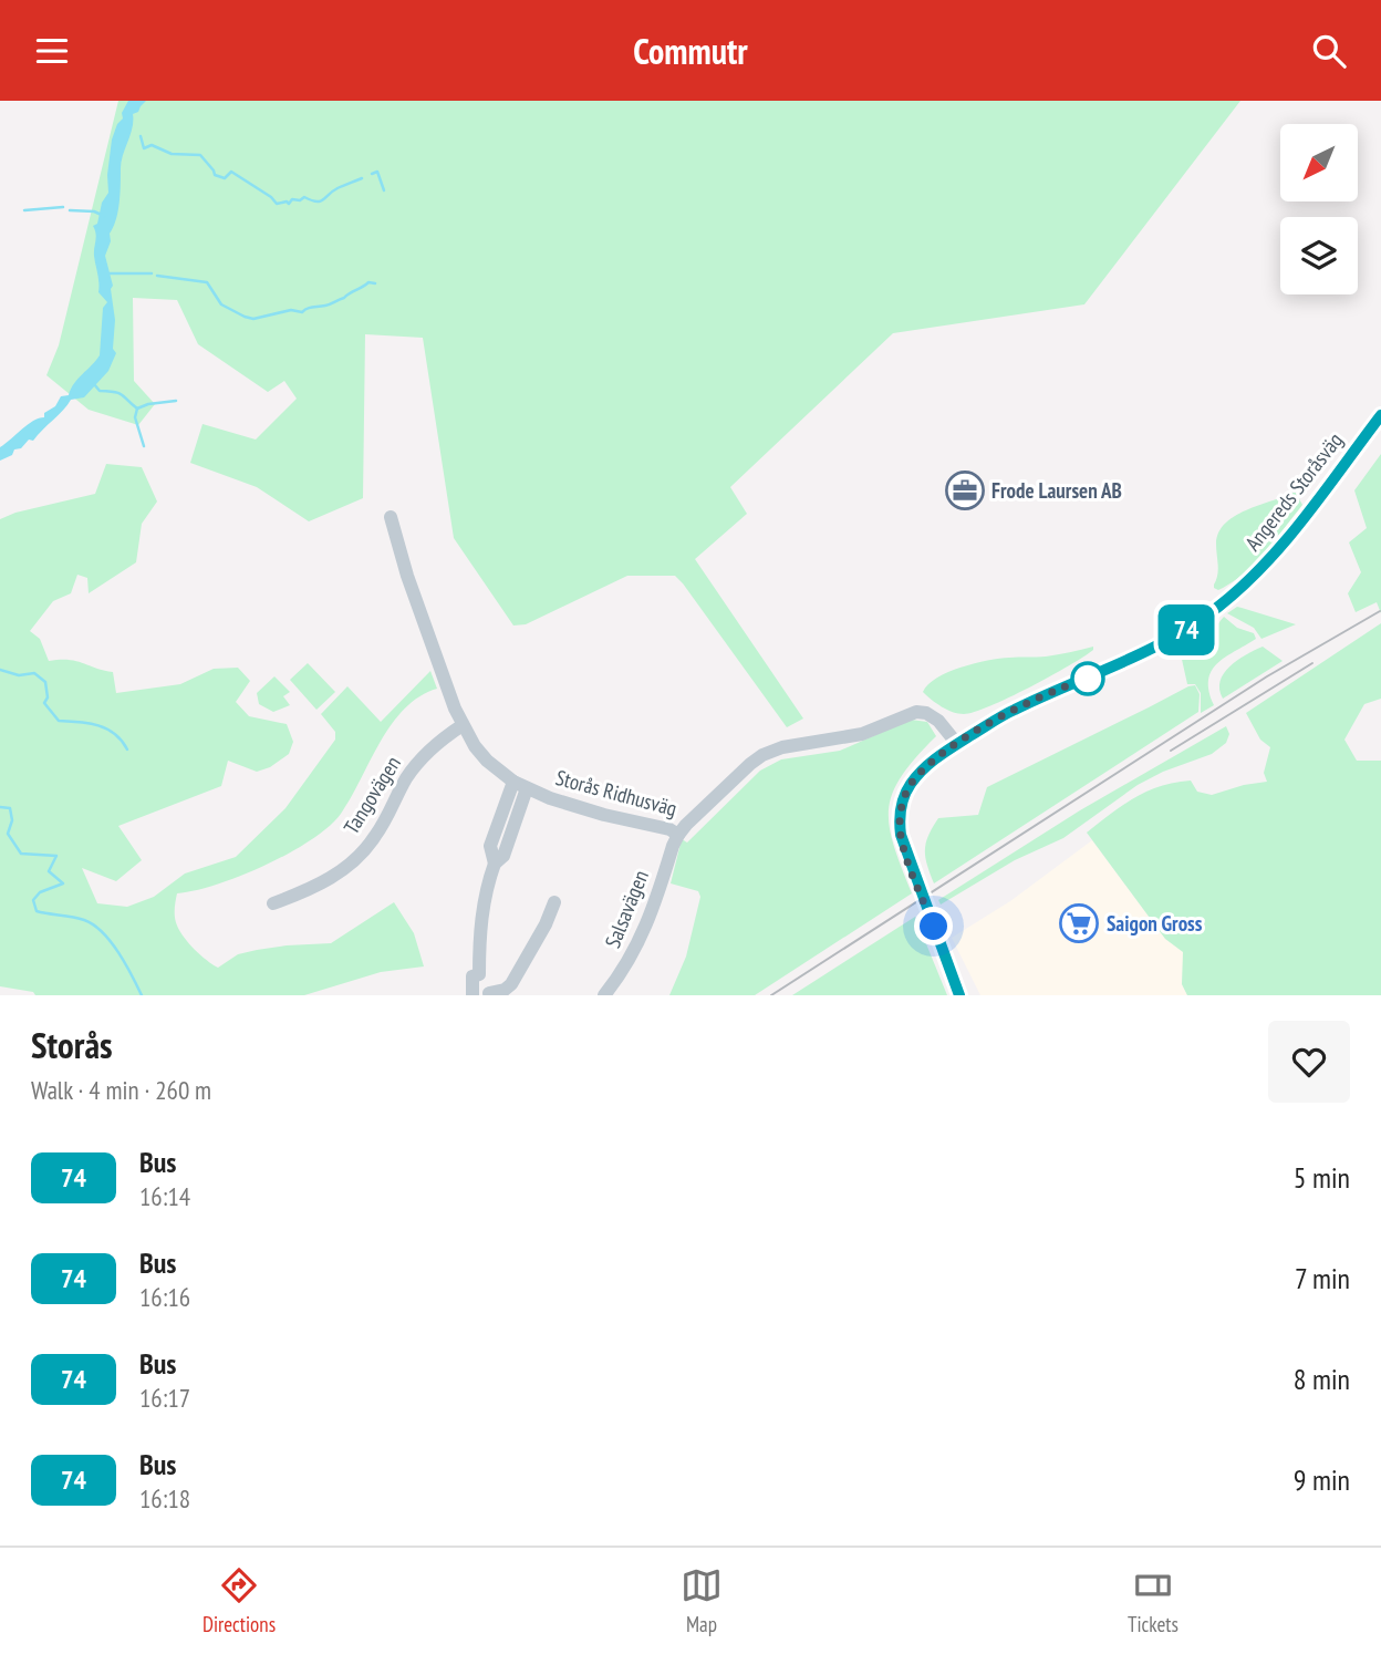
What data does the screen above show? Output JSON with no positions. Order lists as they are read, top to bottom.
{
  "streets": {
    "street": [
      "Angereds Storåsväg",
      "Storås Ridhusväg",
      "Tangovägen",
      "Salsavägen"
    ]
  },
  "crossings": [
    ["Angereds Storåsväg", "Storås Ridhusväg"],
    ["Storås Ridhusväg", "Tangovägen"],
    ["Storås Ridhusväg", "Salsavägen"]
  ],
  "places": {
    "office": ["Frode Laursen AB"],
    "supermarket": ["Saigon Gross"]
  },
  "lines": ["bus line 74"],
  "north": "bottom left",
  "page": {
    "header": "Commutr",
    "on_map": "74",
    "heading": ["Storås", "Walk · 4 min · 260 m"],
    "list": [
      {
        "mark": "74",
        "name": "Bus",
        "note": "16:14",
        "value": "5 min"
      },
      {
        "mark": "74",
        "name": "Bus",
        "note": "16:16",
        "value": "7 min"
      },
      {
        "mark": "74",
        "name": "Bus",
        "note": "16:17",
        "value": "8 min"
      },
      {
        "mark": "74",
        "name": "Bus",
        "note": "16:18",
        "value": "9 min"
      }
    ],
    "tabs": ["Directions", "Map", "Tickets"]
  }
}
